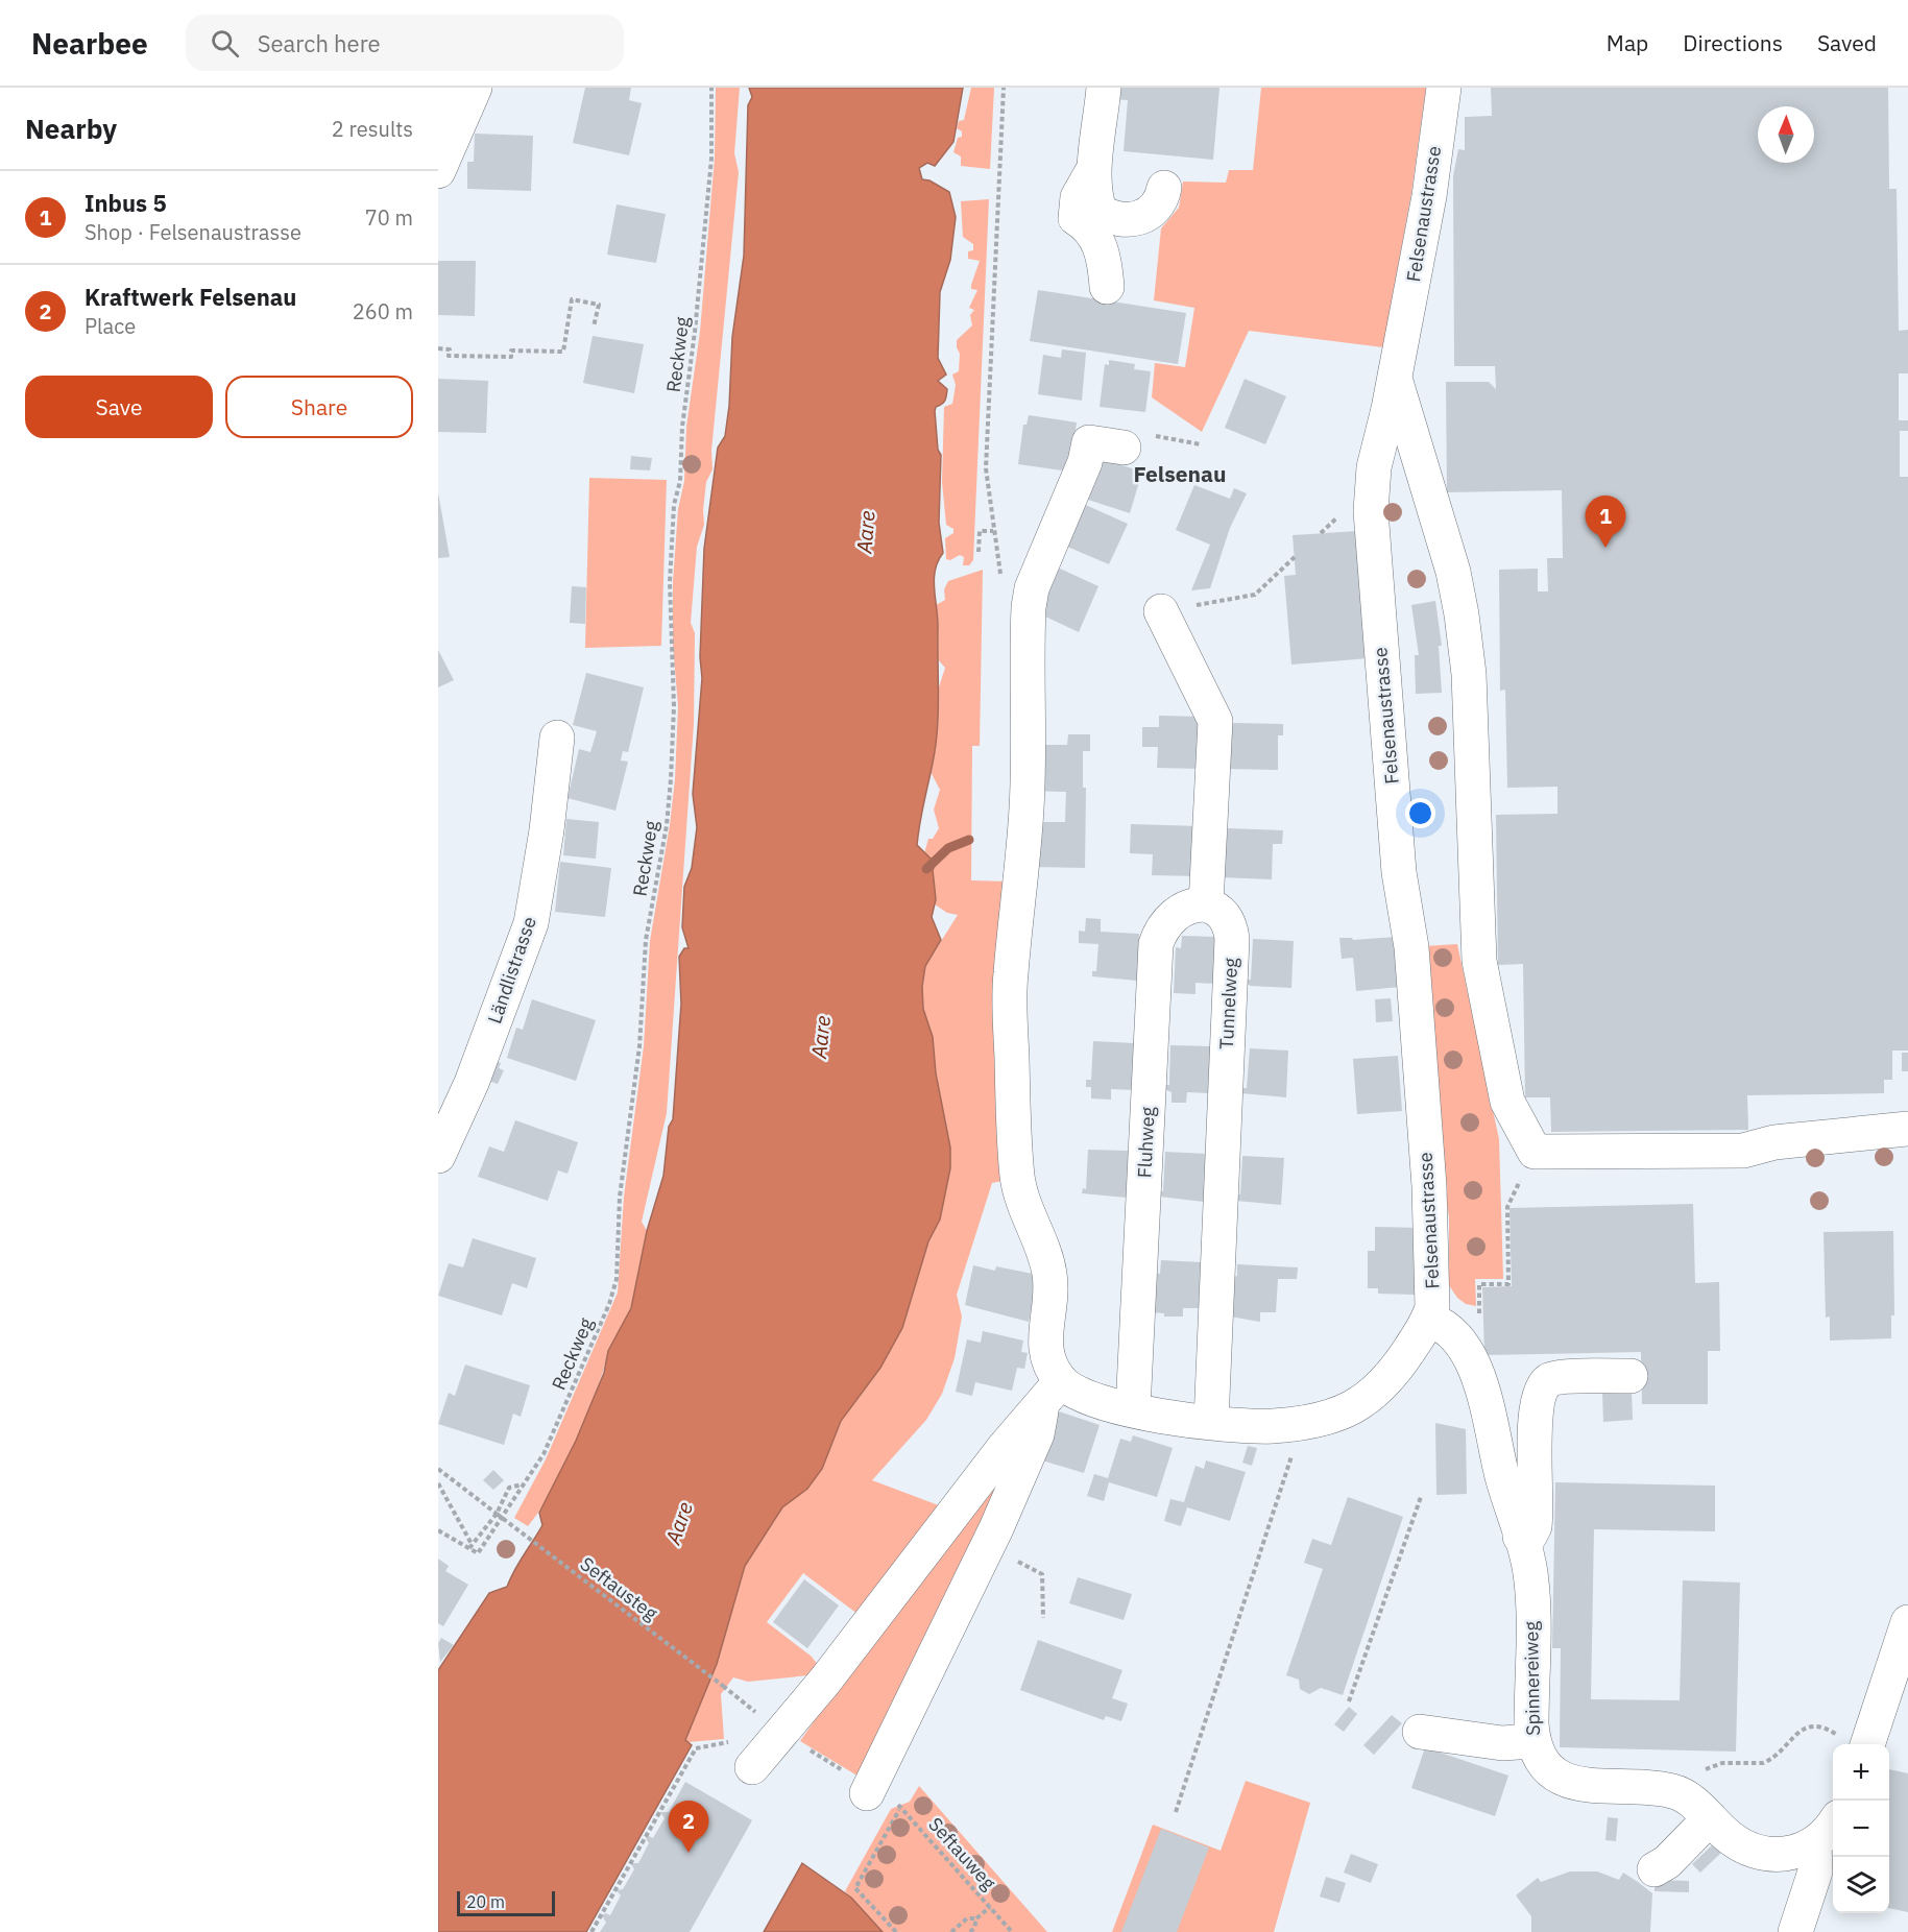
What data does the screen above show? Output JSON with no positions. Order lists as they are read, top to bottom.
{
  "streets": {
    "street": [
      "Felsenaustrasse",
      "Ländlistrasse",
      "Tunnelweg",
      "Fluhweg",
      "Spinnereiweg"
    ],
    "path": ["Reckweg", "Seftausteg", "Seftauweg"]
  },
  "crossings": [
    ["Felsenaustrasse", "Tunnelweg"],
    ["Felsenaustrasse", "Fluhweg"],
    ["Felsenaustrasse", "Spinnereiweg"],
    ["Tunnelweg", "Fluhweg"],
    ["Seftausteg", "Seftauweg"]
  ],
  "districts": ["Felsenau"],
  "water": ["Aare"],
  "scale_bar": "20 m",
  "north": "top",
  "page": {
    "header": "Nearbee",
    "search": "Search here",
    "nav": ["Map", "Directions", "Saved"],
    "heading": ["Nearby", "2 results"],
    "list": [
      {
        "mark": "1",
        "name": "Inbus 5",
        "note": "Shop · Felsenaustrasse",
        "value": "70 m"
      },
      {
        "mark": "2",
        "name": "Kraftwerk Felsenau",
        "note": "Place",
        "value": "260 m"
      }
    ],
    "buttons": ["Save", "Share"],
    "pins": ["1", "2"],
    "map_buttons": ["+", "−"],
    "scale": "20 m"
  }
}
